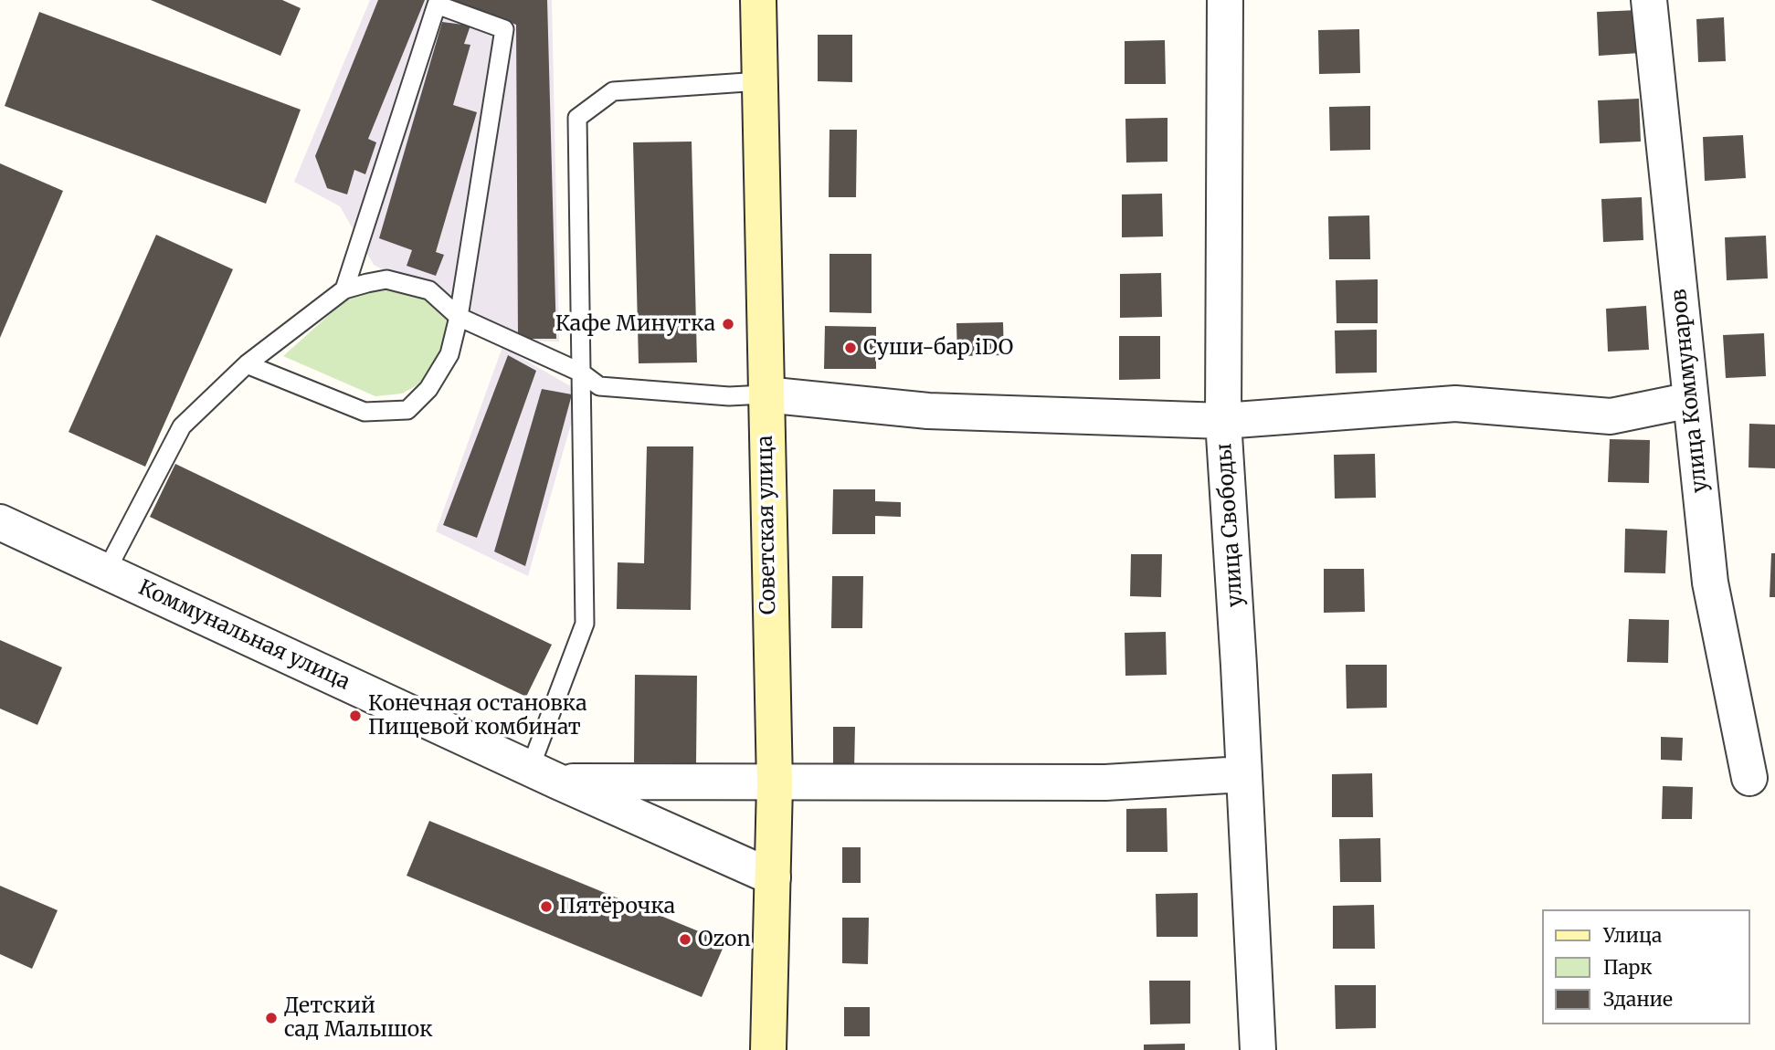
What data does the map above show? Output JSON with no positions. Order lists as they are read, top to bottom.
{
  "streets": {
    "main road": ["Советская улица"],
    "street": ["улица Коммунаров", "улица Свободы", "Коммунальная улица"]
  },
  "crossings": [
    ["Советская улица", "Коммунальная улица"],
    ["улица Свободы", "Коммунальная улица"]
  ],
  "places": [
    "Кафе Минутка",
    "Суши-бар iDO",
    "Конечная остановка Пищевой комбинат",
    "Пятёрочка",
    "Ozon",
    "Детский сад Малышок"
  ],
  "legend": ["Улица", "Парк", "Здание"]
}
